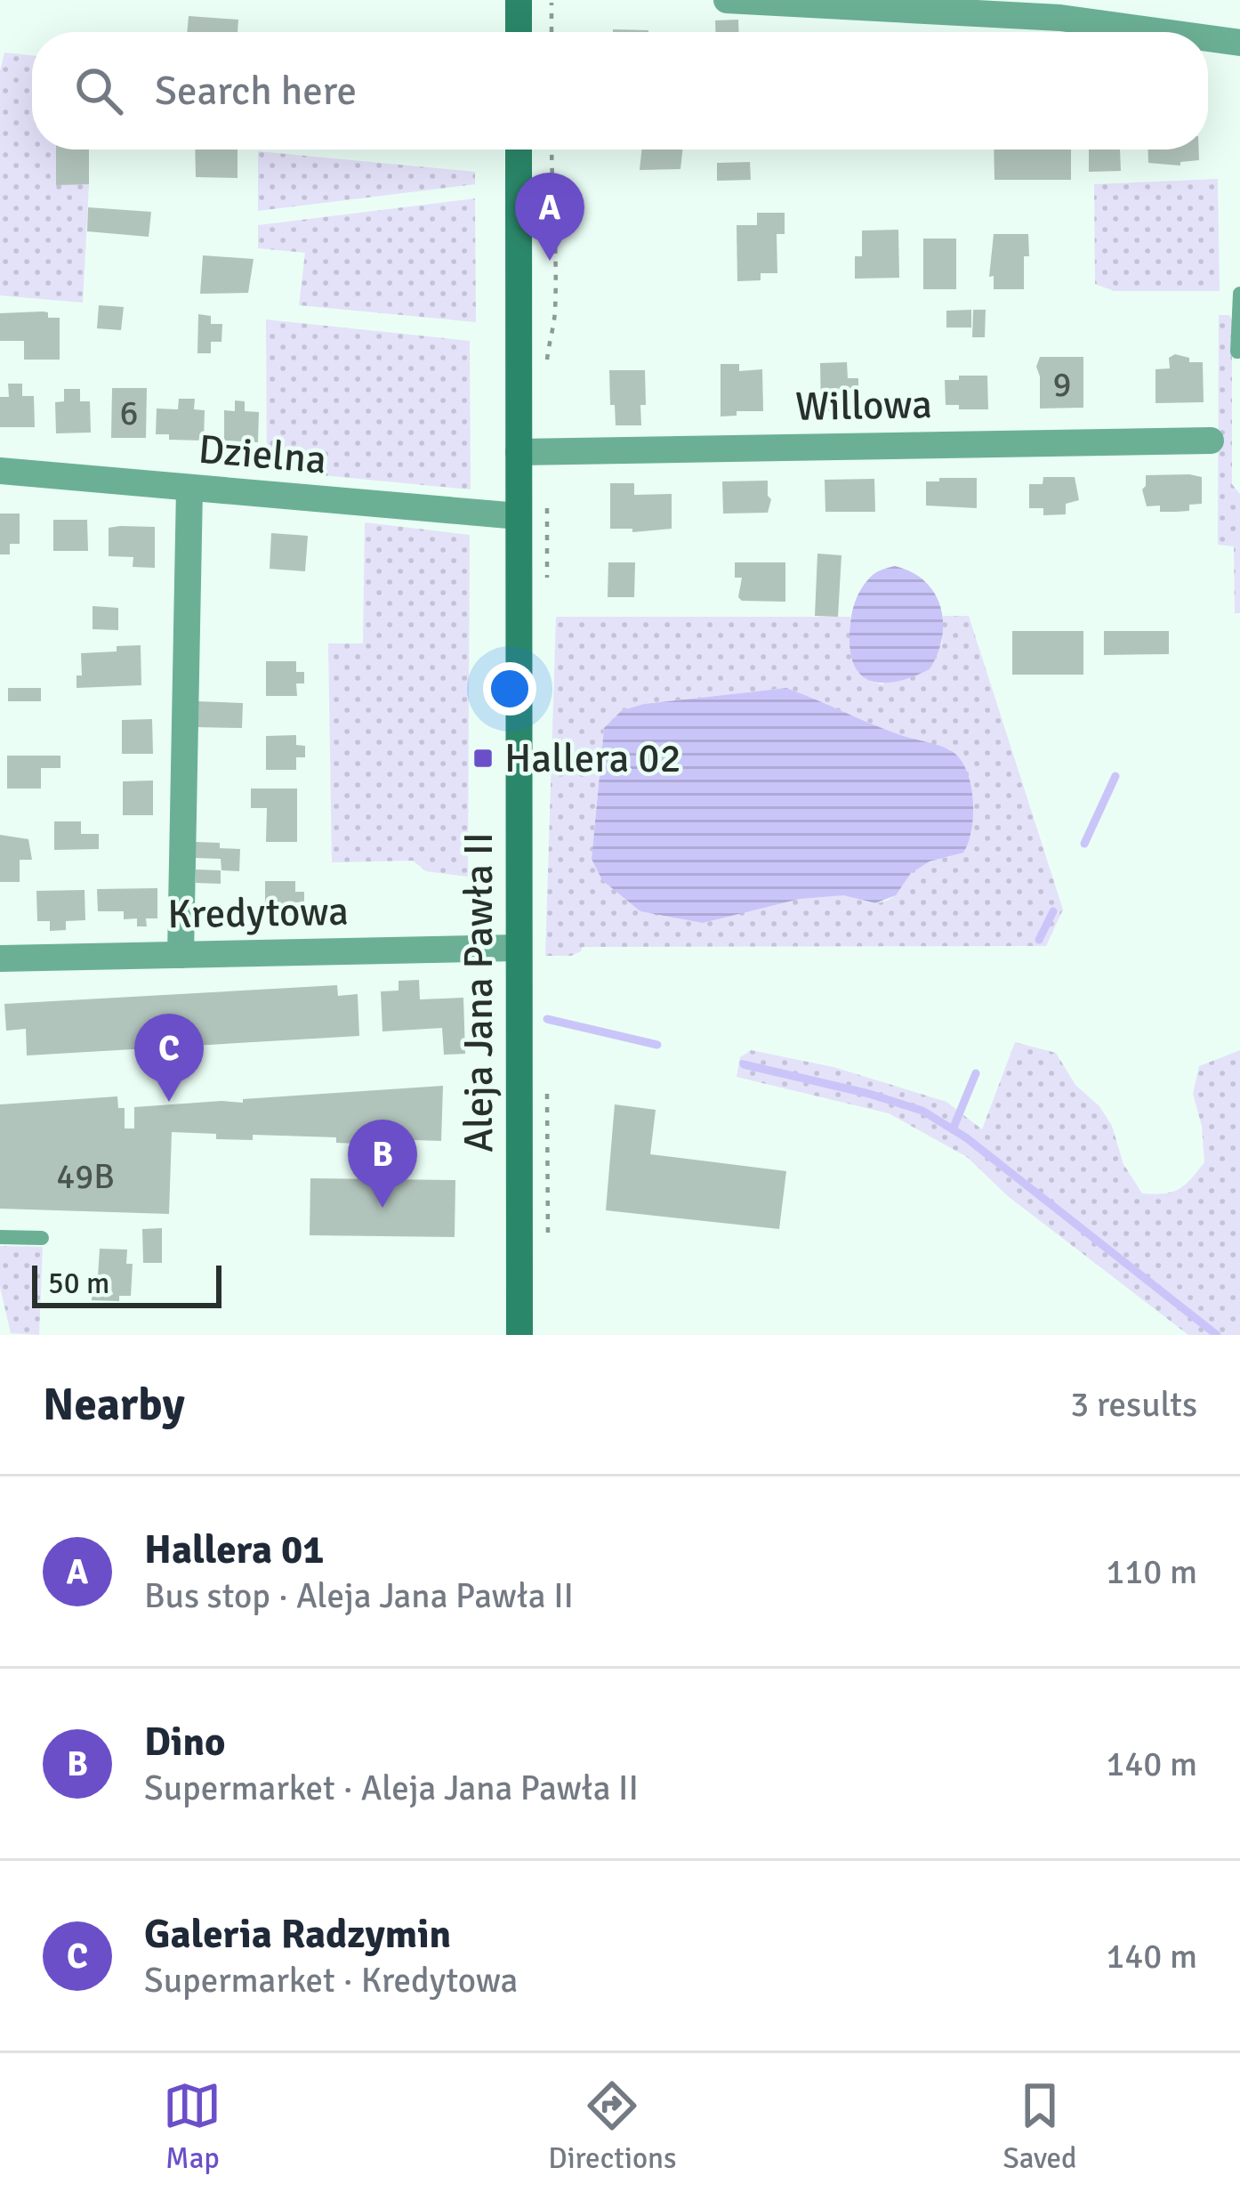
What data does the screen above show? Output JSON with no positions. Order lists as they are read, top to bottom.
{
  "streets": {
    "street": [
      "Willowa",
      "Dzielna",
      "Kredytowa",
      "Aleja Jana Pawła II"
    ]
  },
  "crossings": [
    ["Willowa", "Aleja Jana Pawła II"],
    ["Dzielna", "Aleja Jana Pawła II"],
    ["Kredytowa", "Aleja Jana Pawła II"]
  ],
  "places": {
    "transit": ["Hallera 02"]
  },
  "house_numbers": ["9", "6", "49B"],
  "scale_bar": "50 m",
  "page": {
    "search": "Search here",
    "pins": ["A", "C", "B"],
    "scale": "50 m",
    "heading": ["Nearby", "3 results"],
    "list": [
      {
        "mark": "A",
        "name": "Hallera 01",
        "note": "Bus stop · Aleja Jana Pawła II",
        "value": "110 m"
      },
      {
        "mark": "B",
        "name": "Dino",
        "note": "Supermarket · Aleja Jana Pawła II",
        "value": "140 m"
      },
      {
        "mark": "C",
        "name": "Galeria Radzymin",
        "note": "Supermarket · Kredytowa",
        "value": "140 m"
      }
    ],
    "nav": ["Map", "Directions", "Saved"]
  }
}
